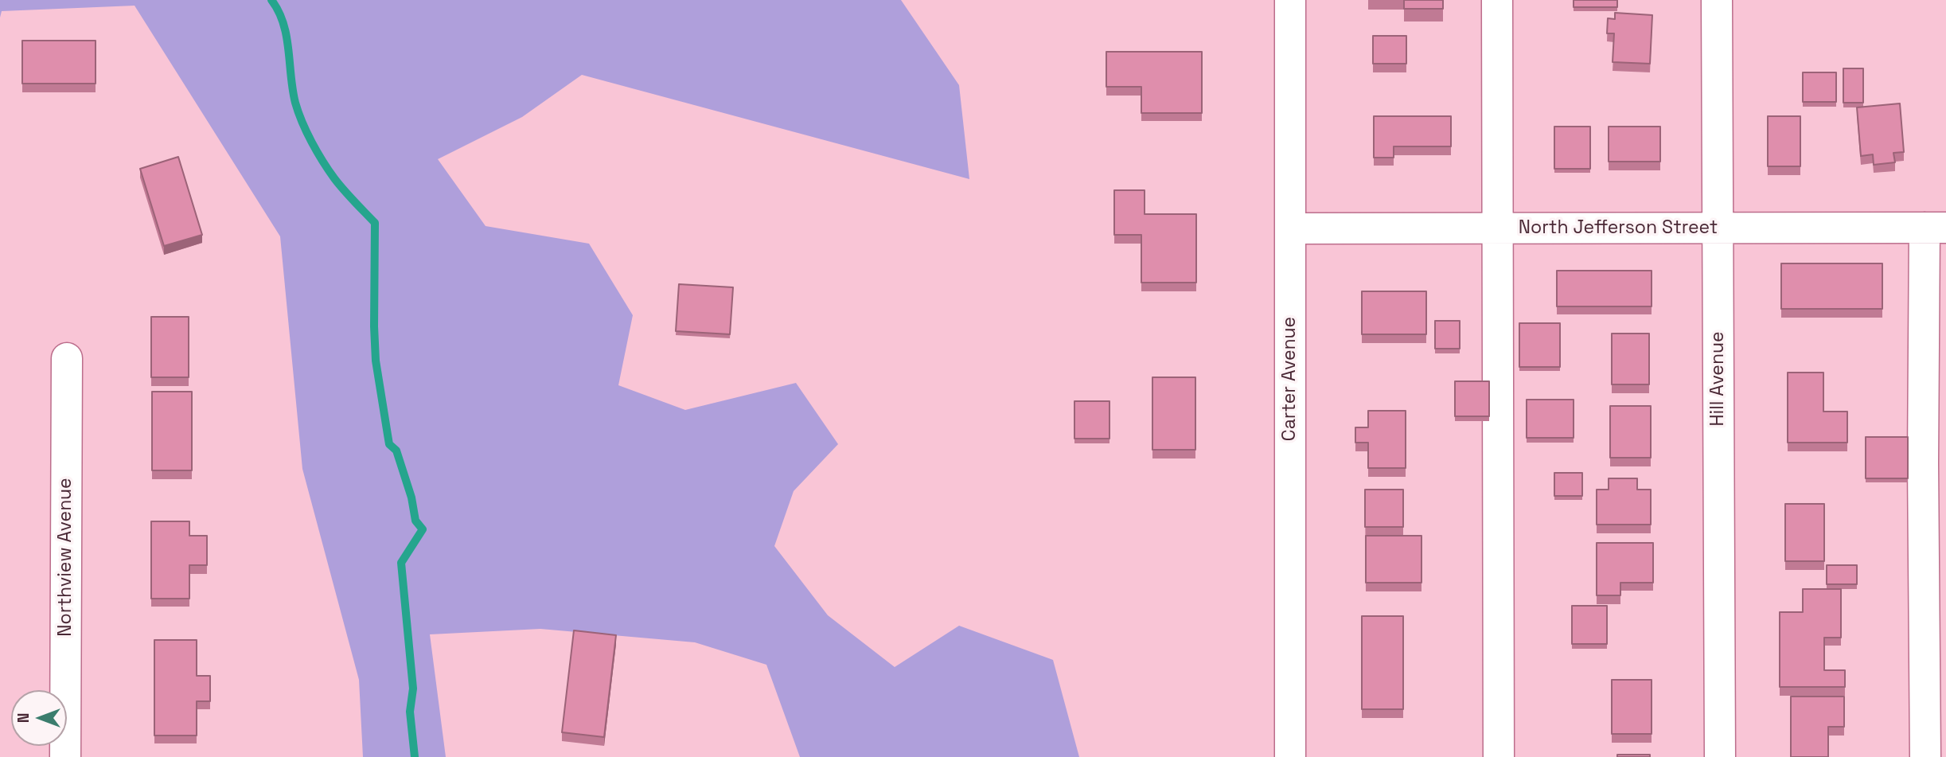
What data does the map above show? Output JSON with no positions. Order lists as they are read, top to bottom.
{
  "streets": {
    "street": [
      "North Jefferson Street",
      "Carter Avenue",
      "Hill Avenue",
      "Northview Avenue"
    ]
  },
  "crossings": [
    ["North Jefferson Street", "Carter Avenue"],
    ["North Jefferson Street", "Hill Avenue"]
  ],
  "north": "left"
}
